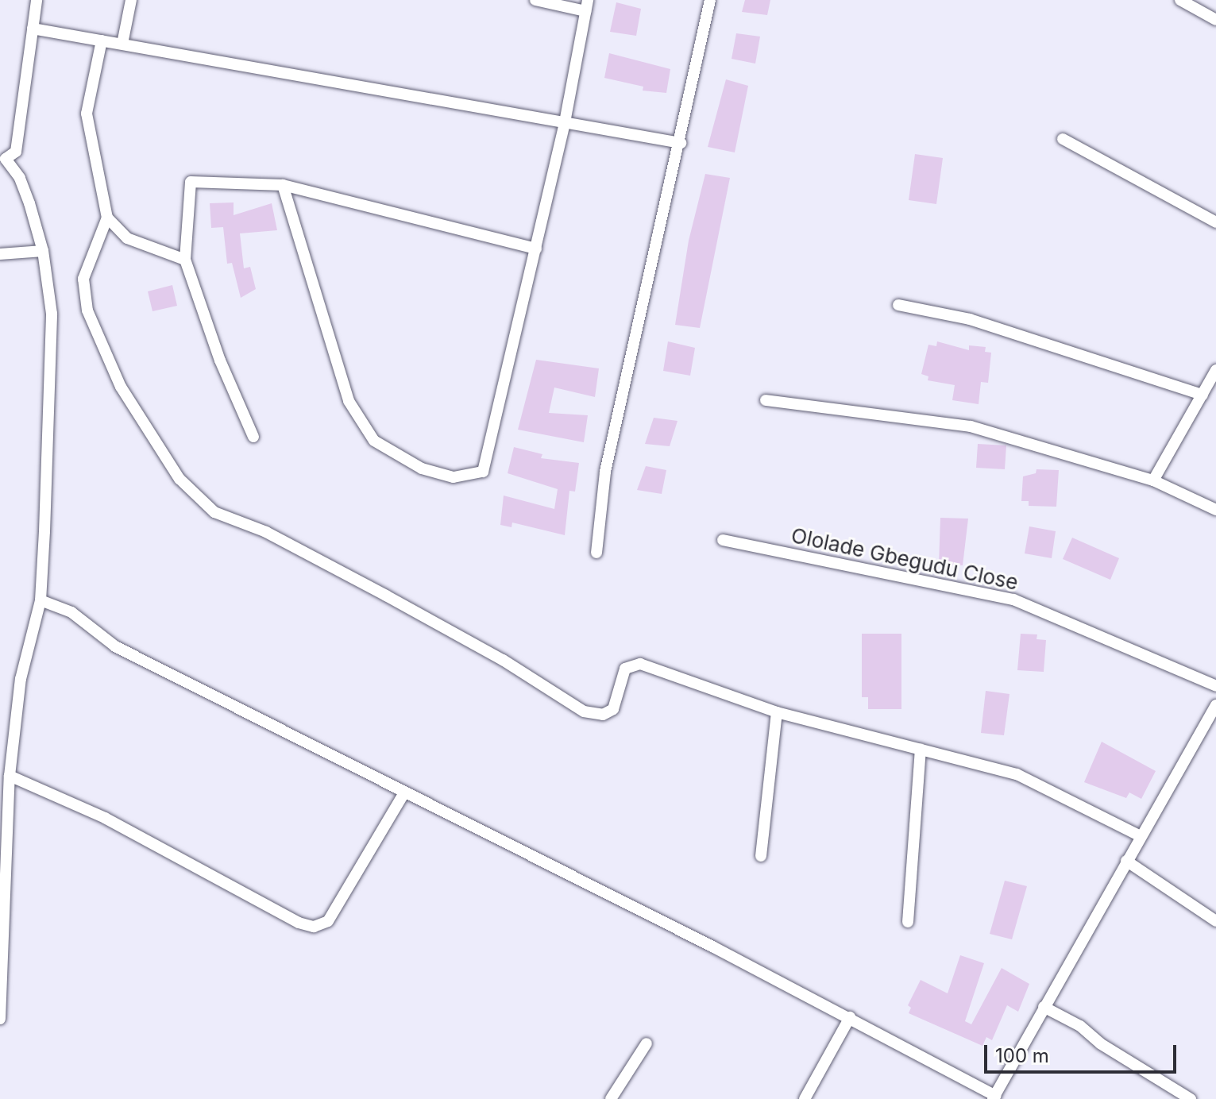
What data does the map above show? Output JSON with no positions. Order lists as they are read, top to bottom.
{
  "streets": {
    "street": ["Ololade Gbegudu Close"]
  },
  "scale_bar": "100 m"
}
